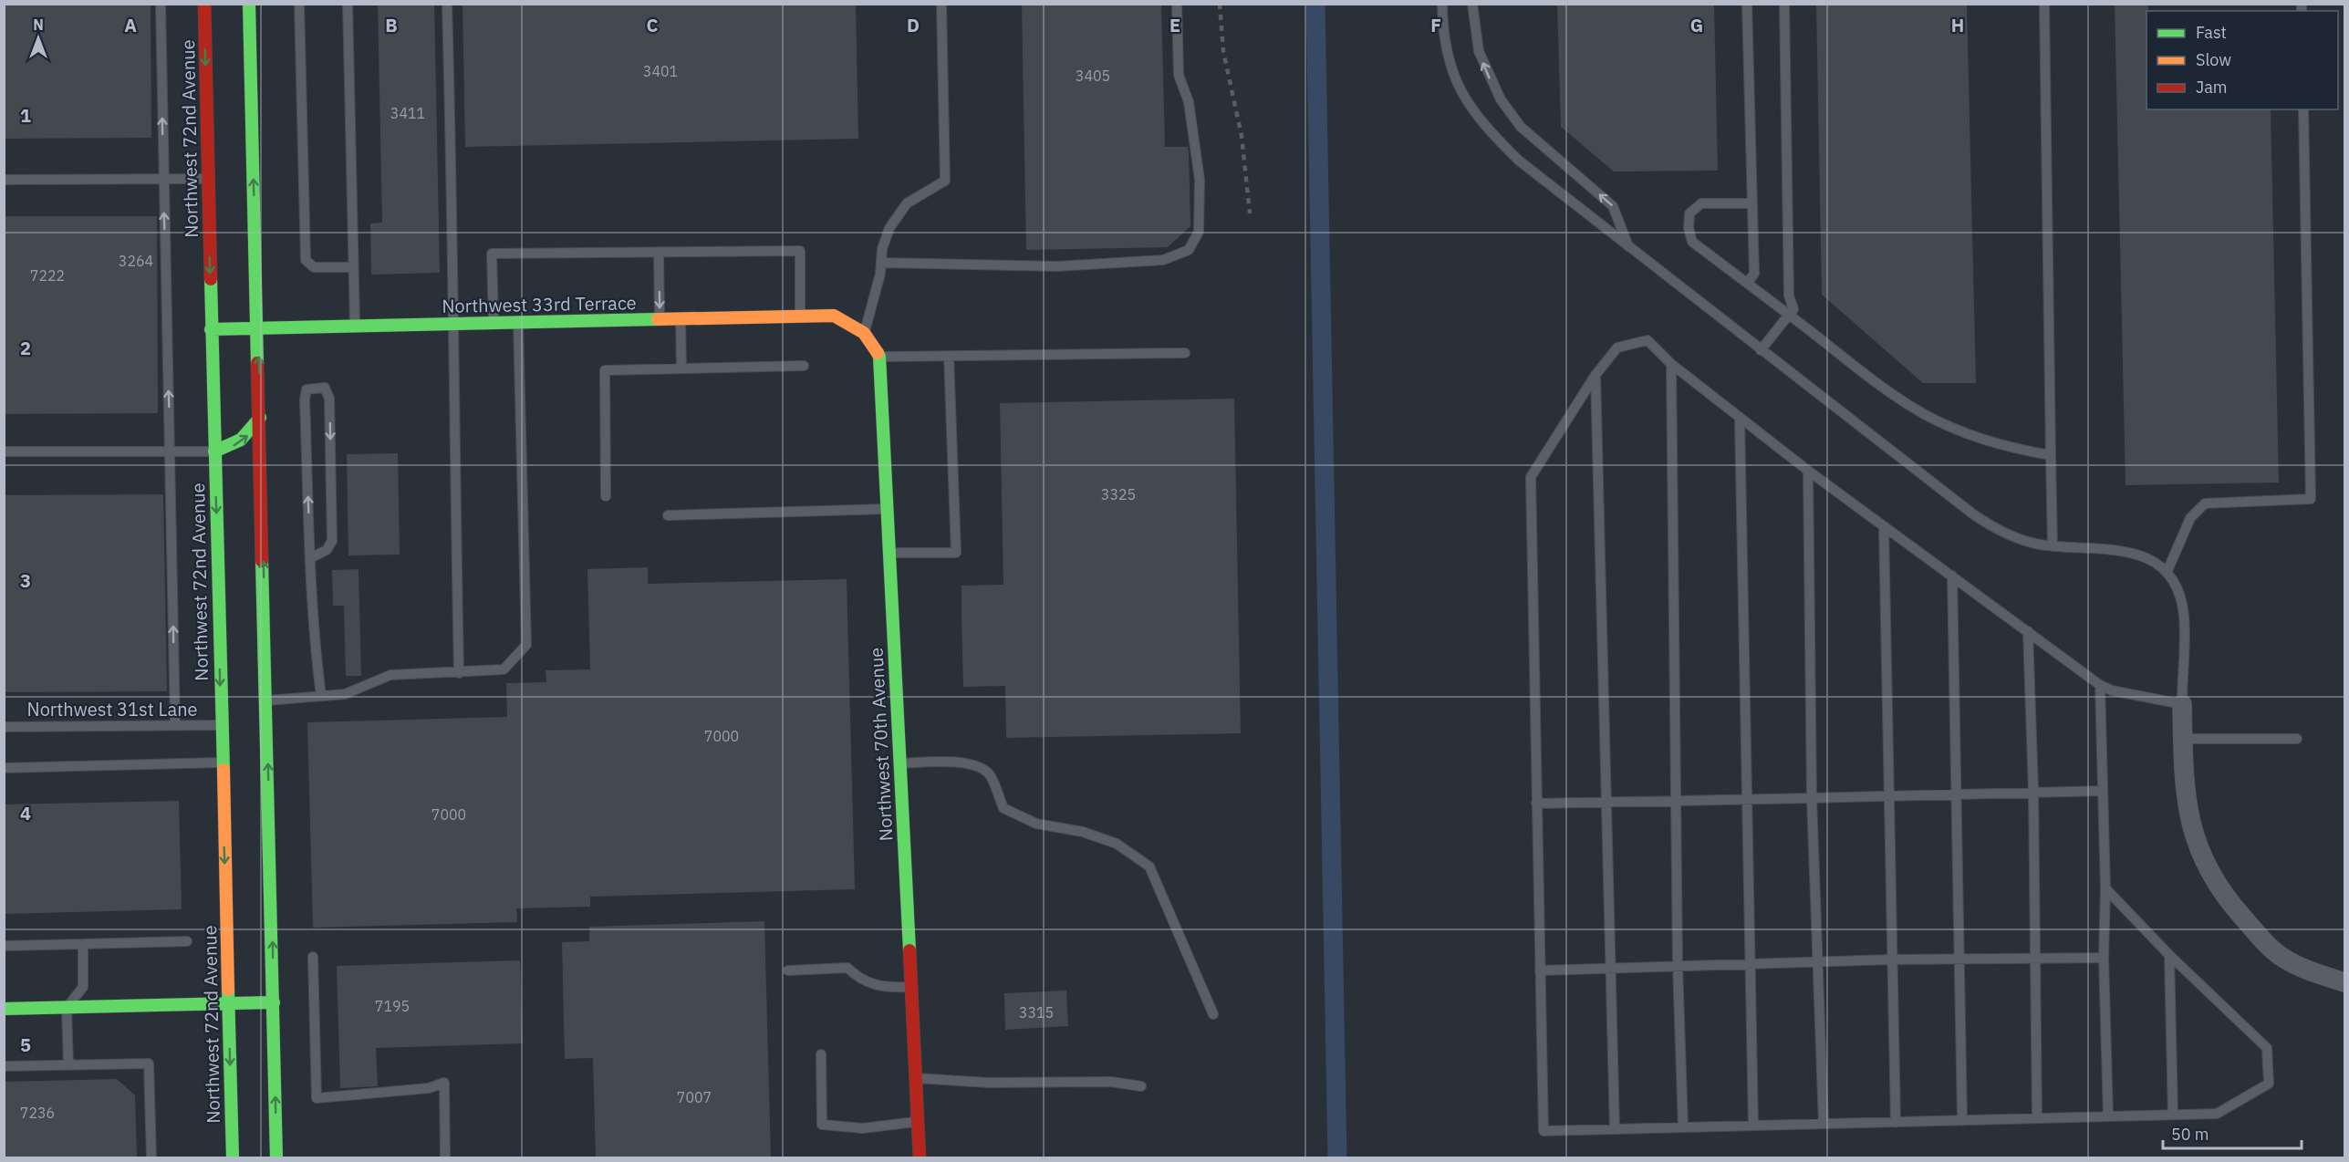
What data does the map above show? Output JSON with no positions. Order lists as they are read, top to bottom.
{
  "streets": {
    "main road": ["Northwest 72nd Avenue", "Northwest 33rd Terrace", "Northwest 70th Avenue"],
    "lane": ["Northwest 31st Lane"]
  },
  "crossings": [
    ["Northwest 72nd Avenue", "Northwest 33rd Terrace"],
    ["Northwest 72nd Avenue", "Northwest 31st Lane"]
  ],
  "house_numbers": [
    "3401",
    "3405",
    "3411",
    "3264",
    "7222",
    "3325",
    "7000",
    "7000",
    "7195",
    "3315",
    "7007",
    "7236"
  ],
  "legend": ["Fast", "Slow", "Jam"],
  "scale_bar": "50 m",
  "north": "top",
  "grid": {
    "columns": [
      "A",
      "B",
      "C",
      "D",
      "E",
      "F",
      "G",
      "H"
    ],
    "rows": [
      "1",
      "2",
      "3",
      "4",
      "5"
    ]
  }
}
